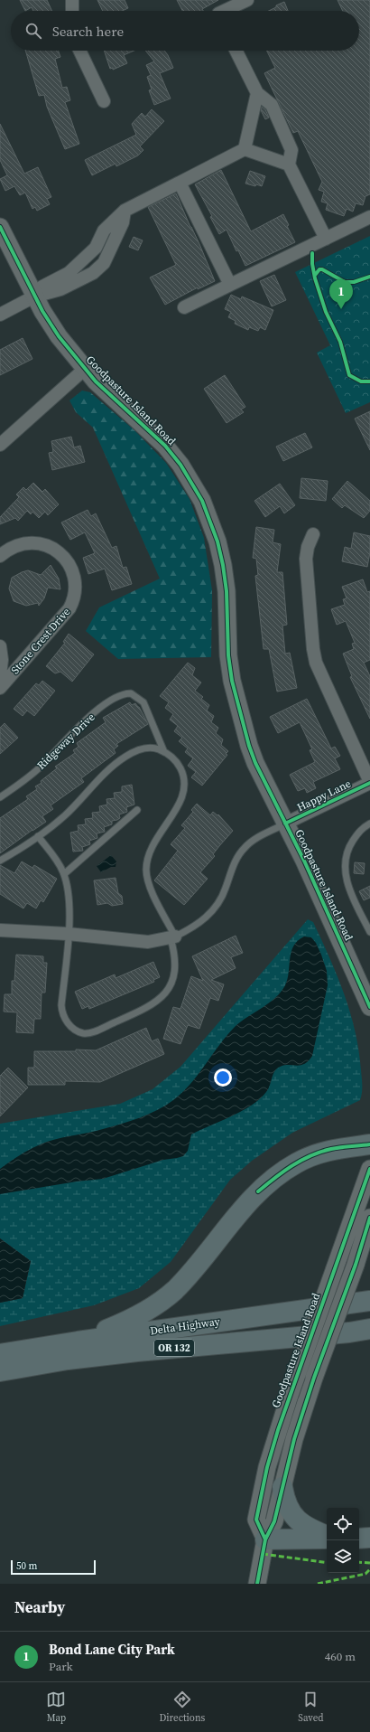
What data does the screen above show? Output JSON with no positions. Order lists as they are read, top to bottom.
{
  "streets": {
    "highway": ["Delta Highway", "OR 132"],
    "street": ["Goodpasture Island Road", "Stone Crest Drive", "Happy Lane"],
    "lane": ["Ridgeway Drive"]
  },
  "crossings": [
    ["Goodpasture Island Road", "Happy Lane"]
  ],
  "scale_bar": "50 m",
  "page": {
    "search": "Search here",
    "pins": "1",
    "scale": "50 m",
    "heading": "Nearby",
    "list": [
      {
        "mark": "1",
        "name": "Bond Lane City Park",
        "note": "Park",
        "value": "460 m"
      }
    ],
    "nav": ["Map", "Directions", "Saved"]
  }
}
